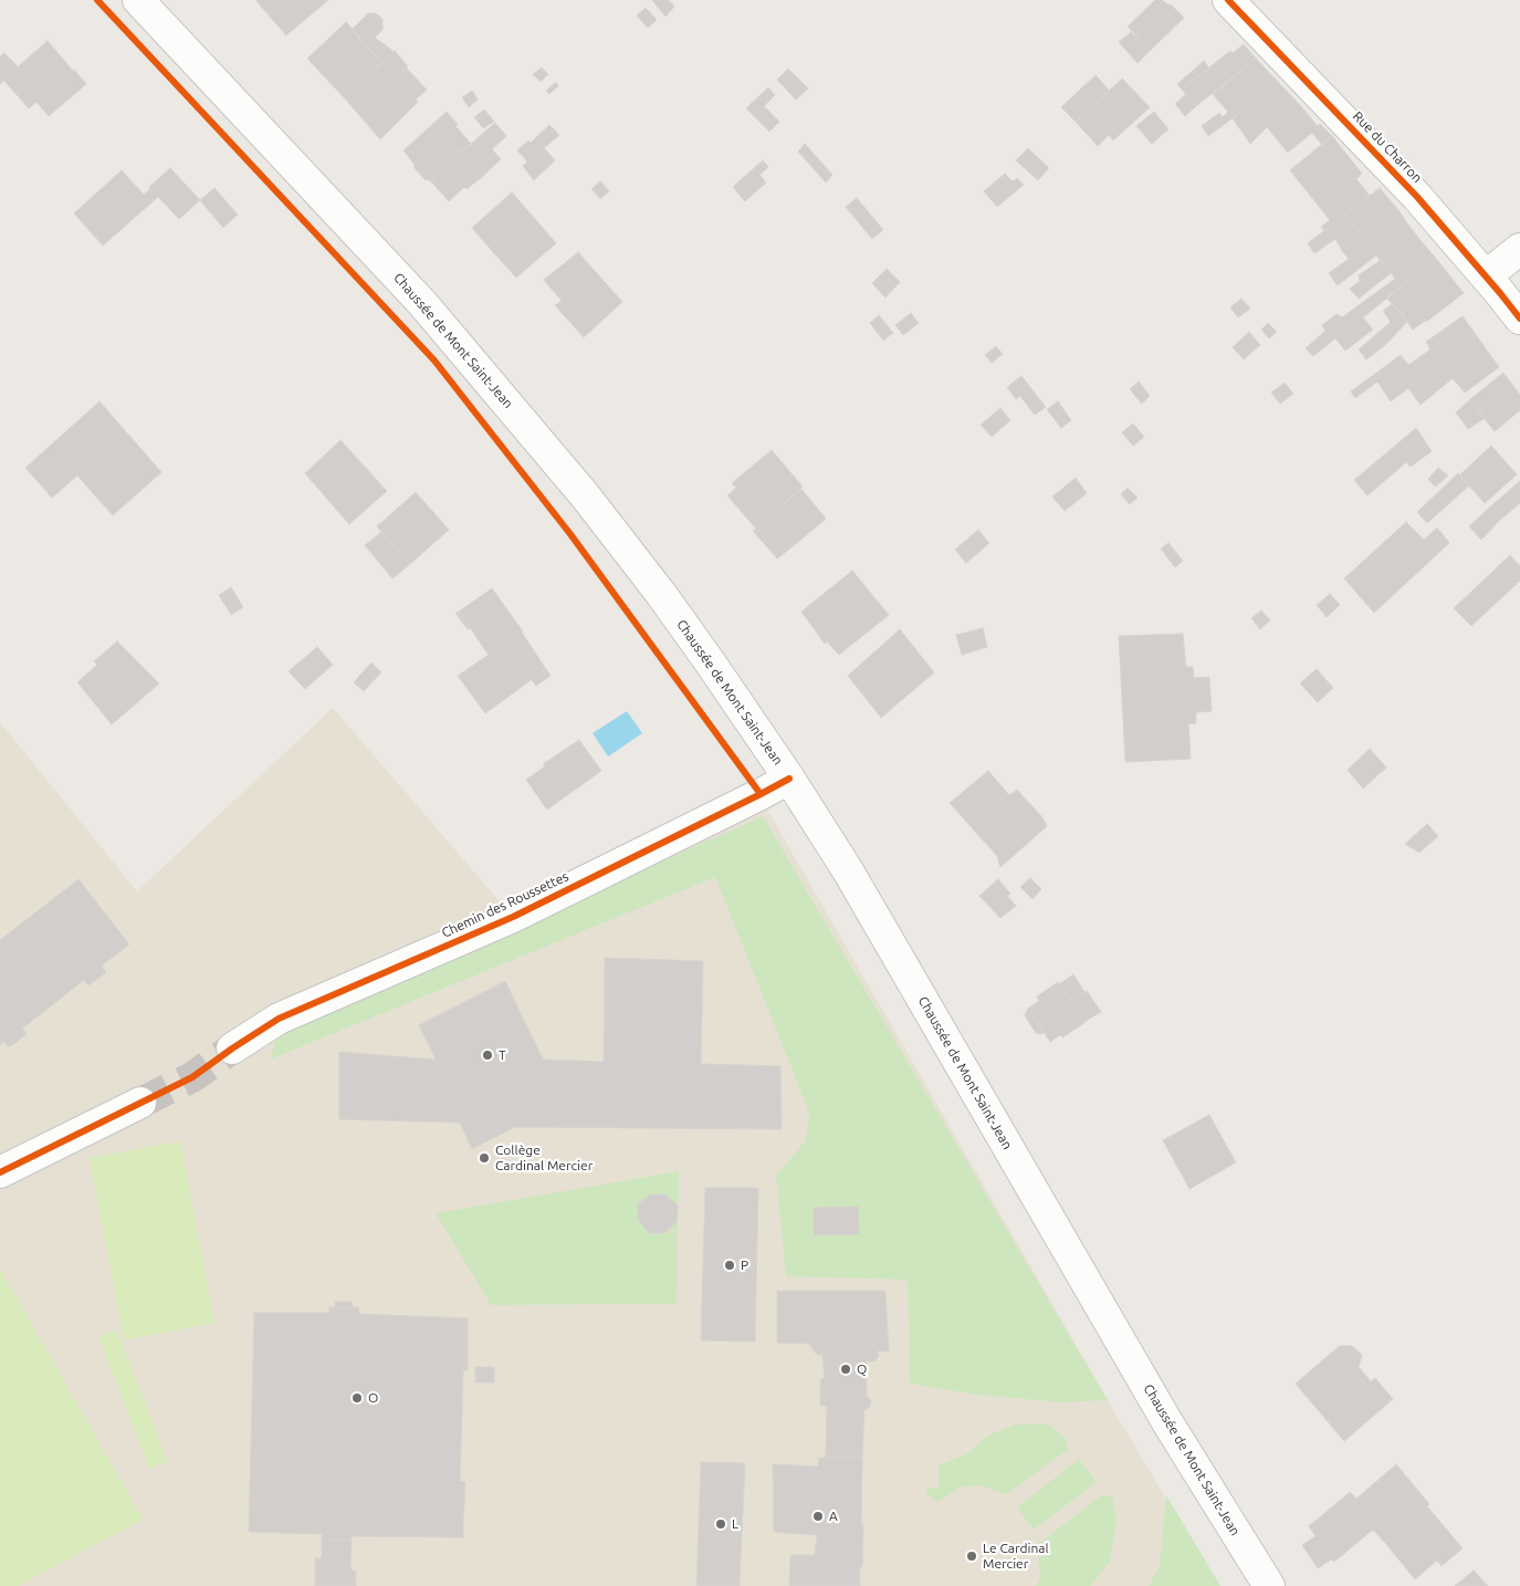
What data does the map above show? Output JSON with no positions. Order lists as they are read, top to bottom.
{
  "streets": {
    "main road": ["Rue du Charron", "Chaussée de Mont Saint-Jean", "Chemin des Roussettes"]
  },
  "crossings": [
    ["Chaussée de Mont Saint-Jean", "Chemin des Roussettes"]
  ],
  "places": [
    "T",
    "Collège Cardinal Mercier",
    "P",
    "Q",
    "O",
    "A",
    "L",
    "Le Cardinal Mercier"
  ]
}
